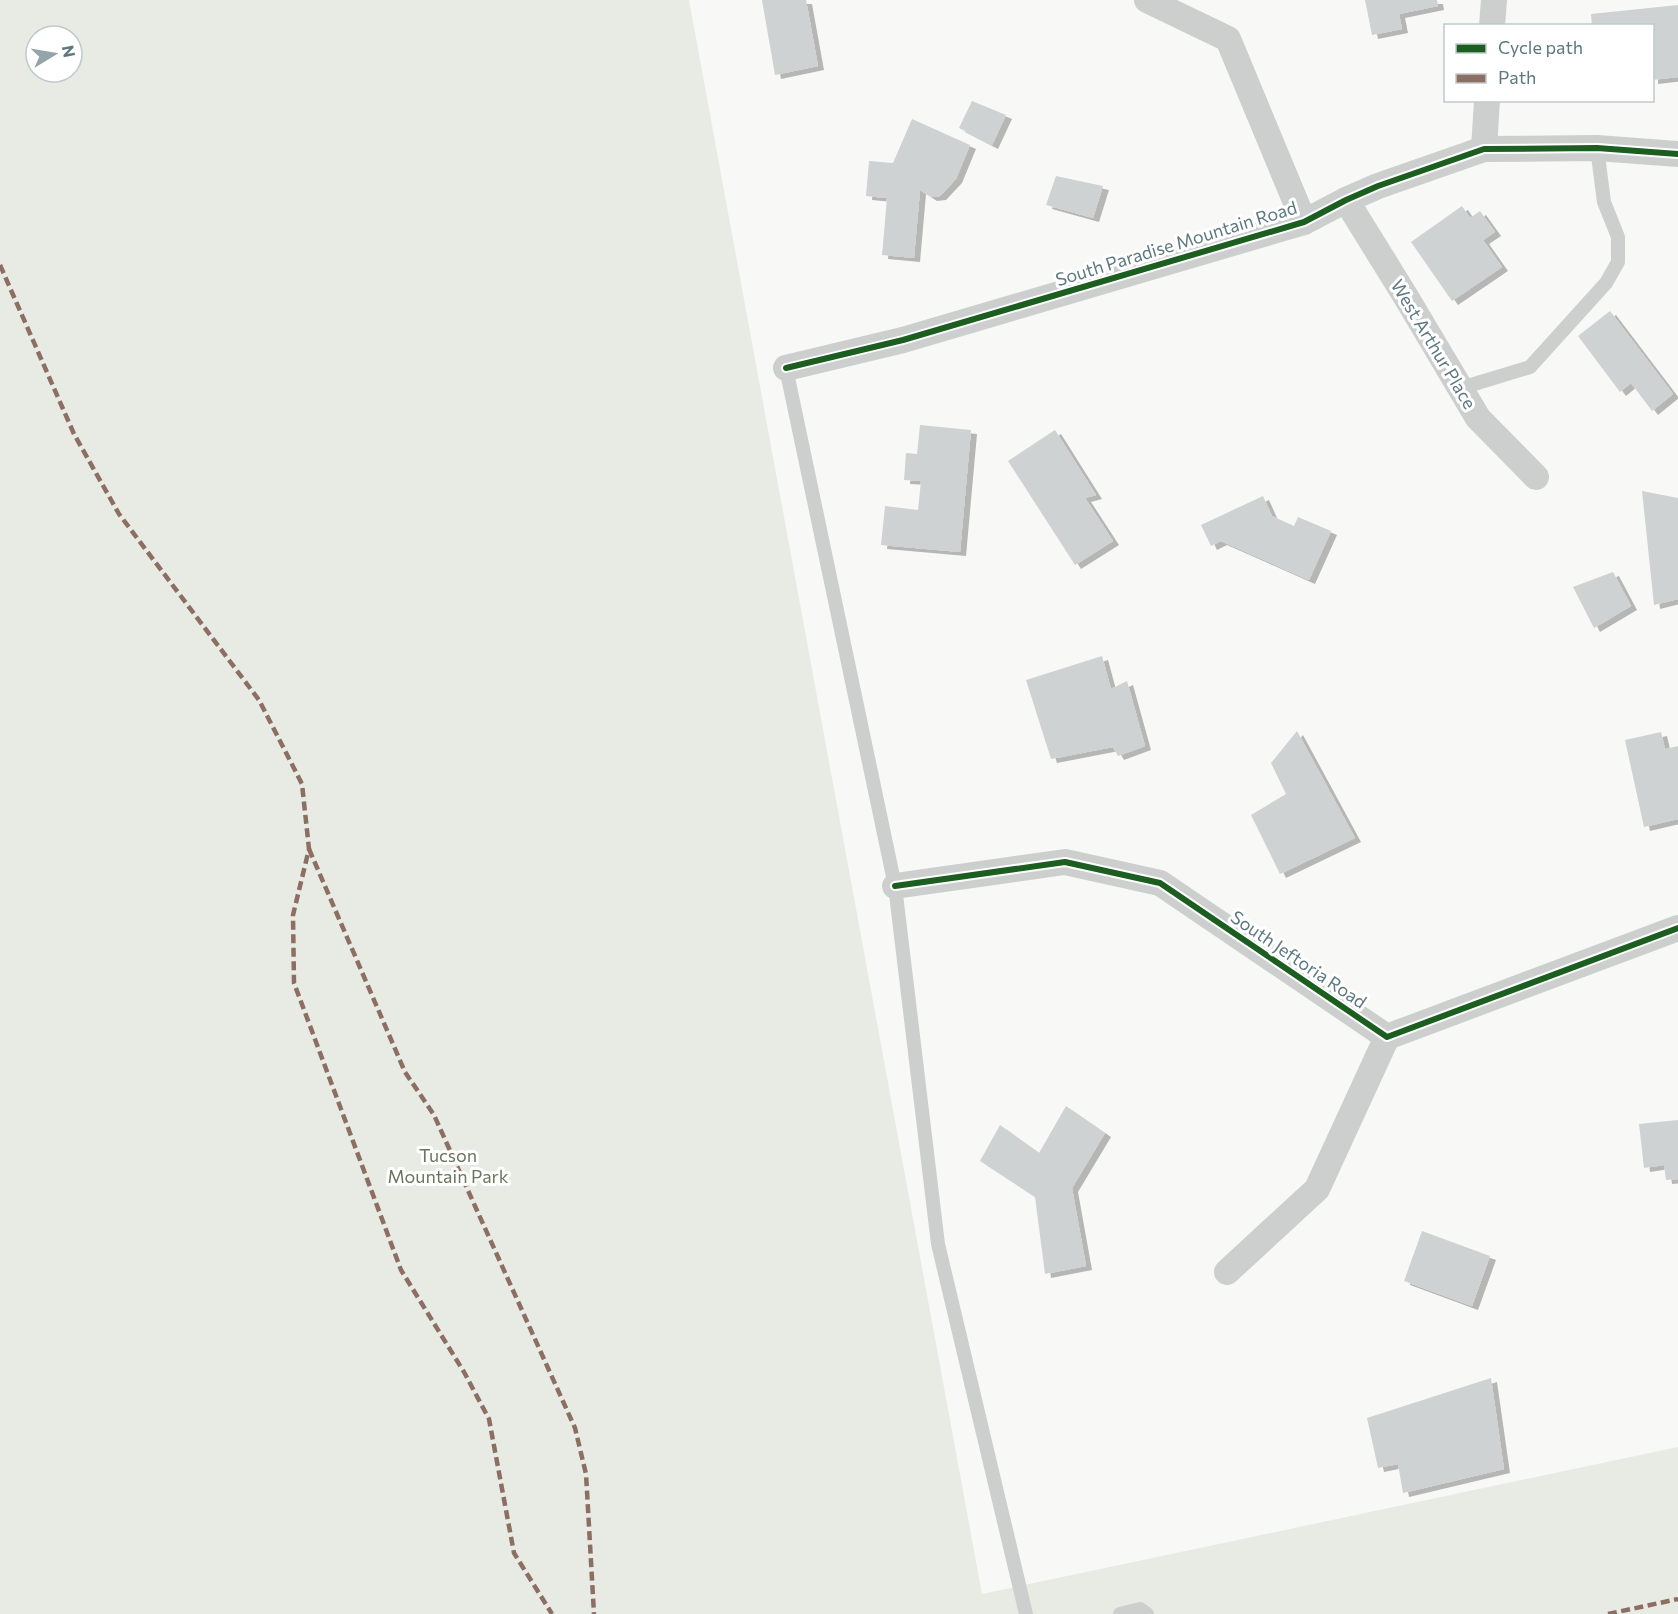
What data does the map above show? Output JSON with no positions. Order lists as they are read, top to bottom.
{
  "streets": {
    "street": ["South Paradise Mountain Road", "West Arthur Place", "South Jeftoria Road"]
  },
  "crossings": [
    ["South Paradise Mountain Road", "West Arthur Place"]
  ],
  "parks": ["Tucson Mountain Park"],
  "legend": ["Cycle path", "Path"],
  "north": "right"
}
